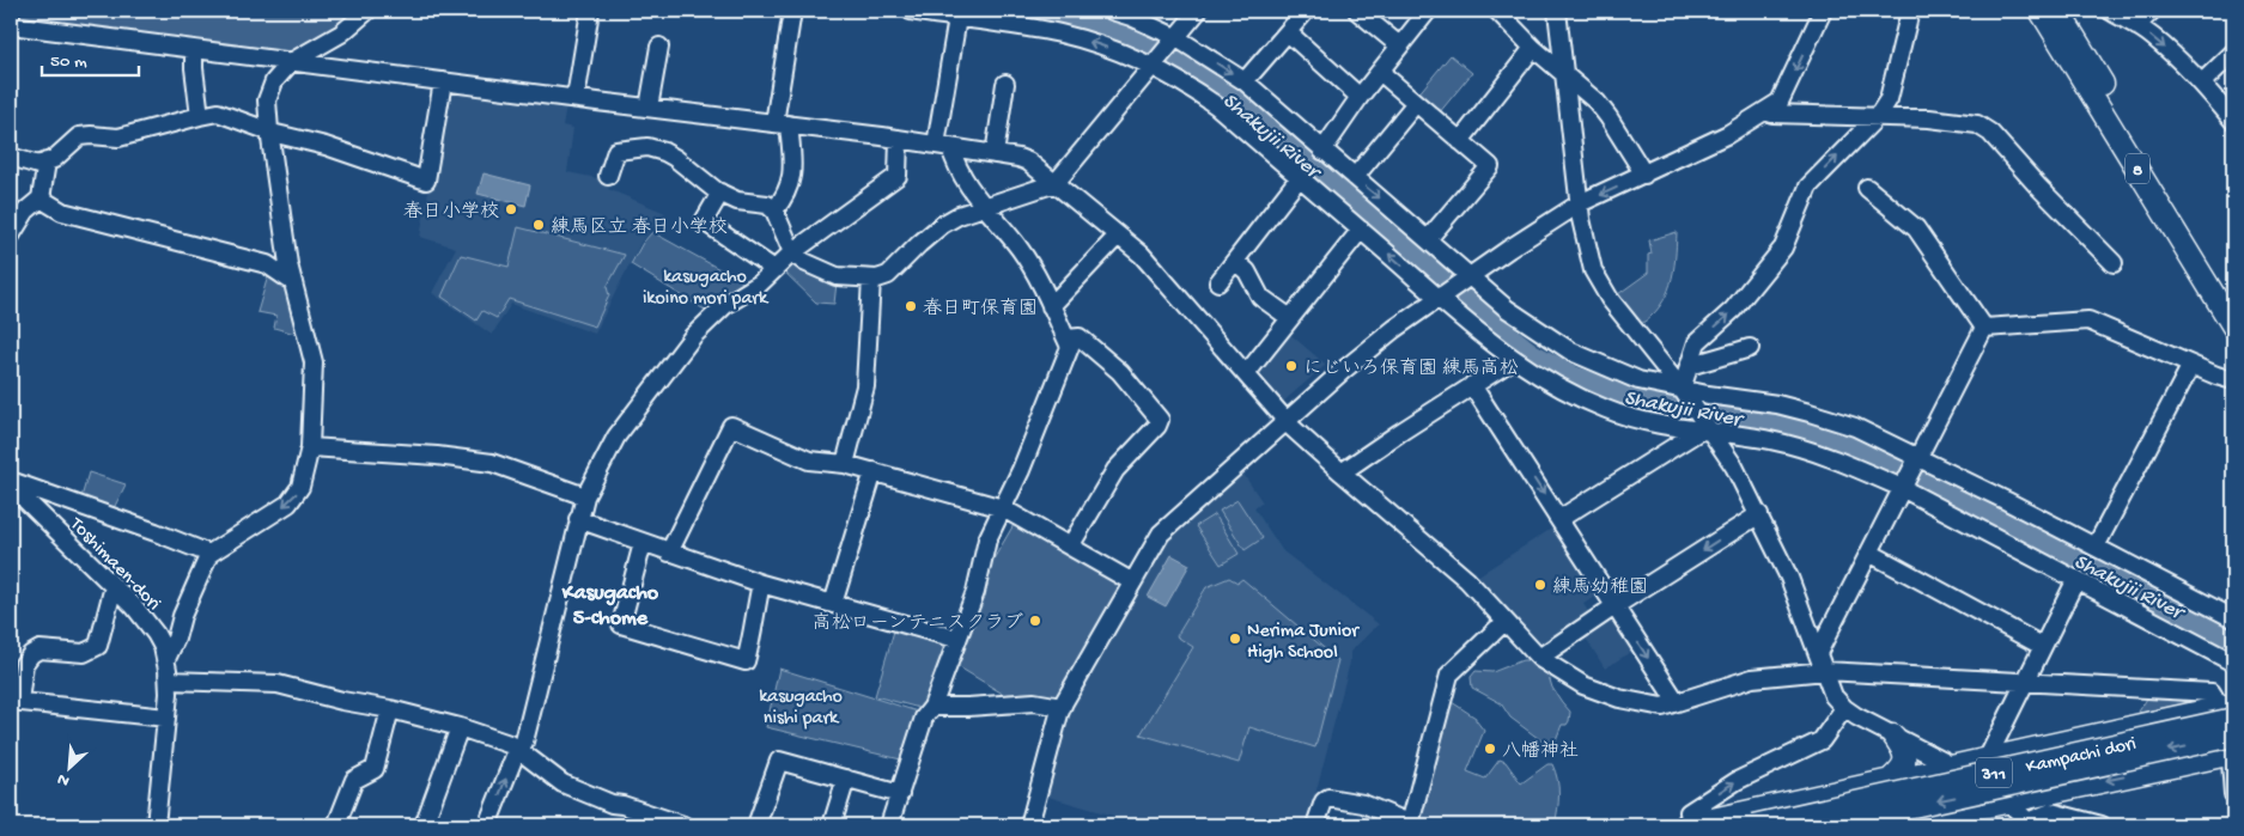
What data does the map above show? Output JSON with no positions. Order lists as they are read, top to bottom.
{
  "streets": {
    "main road": ["8", "Kampachi dori", "311"],
    "street": ["Toshimaen-dori"]
  },
  "crossings": [
    ["Kampachi dori", "311"]
  ],
  "districts": ["Kasugacho 5-chome"],
  "water": ["Shakujii River"],
  "parks": ["kasugacho ikoino mori park", "kasugacho nishi park"],
  "places": [
    "春日小学校",
    "練馬区立 春日小学校",
    "春日町保育園",
    "にじいろ保育園 練馬高松",
    "練馬幼稚園",
    "高松ローンテニスクラブ",
    "Nerima Junior High School",
    "八幡神社"
  ],
  "scale_bar": "50 m",
  "north": "bottom left"
}
